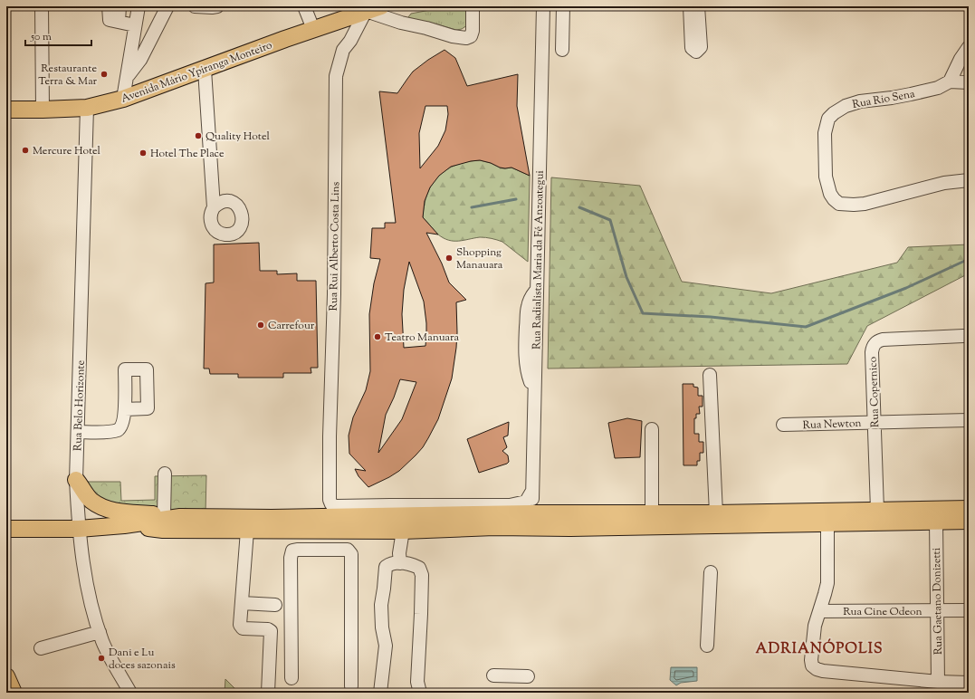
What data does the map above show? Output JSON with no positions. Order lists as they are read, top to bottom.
{
  "streets": {
    "main road": ["Avenida Mário Ypiranga Monteiro"],
    "street": [
      "Rua Rio Sena",
      "Rua Rui Alberto Costa Lins",
      "Rua Radialista Maria da Fé Anzoategui",
      "Rua Copernico",
      "Rua Belo Horizonte",
      "Rua Newton",
      "Rua Gaetano Donizetti",
      "Rua Cine Odeon"
    ]
  },
  "crossings": [
    ["Avenida Mário Ypiranga Monteiro", "Rua Rui Alberto Costa Lins"],
    ["Avenida Mário Ypiranga Monteiro", "Rua Belo Horizonte"],
    ["Rua Copernico", "Rua Newton"],
    ["Rua Gaetano Donizetti", "Rua Cine Odeon"]
  ],
  "districts": ["ADRIANÓPOLIS"],
  "places": [
    "Restaurante Terra & Mar",
    "Quality Hotel",
    "Mercure Hotel",
    "Hotel The Place",
    "Shopping Manauara",
    "Carrefour",
    "Teatro Manuara",
    "Dani e Lu doces sazonais"
  ],
  "scale_bar": "50 m"
}
